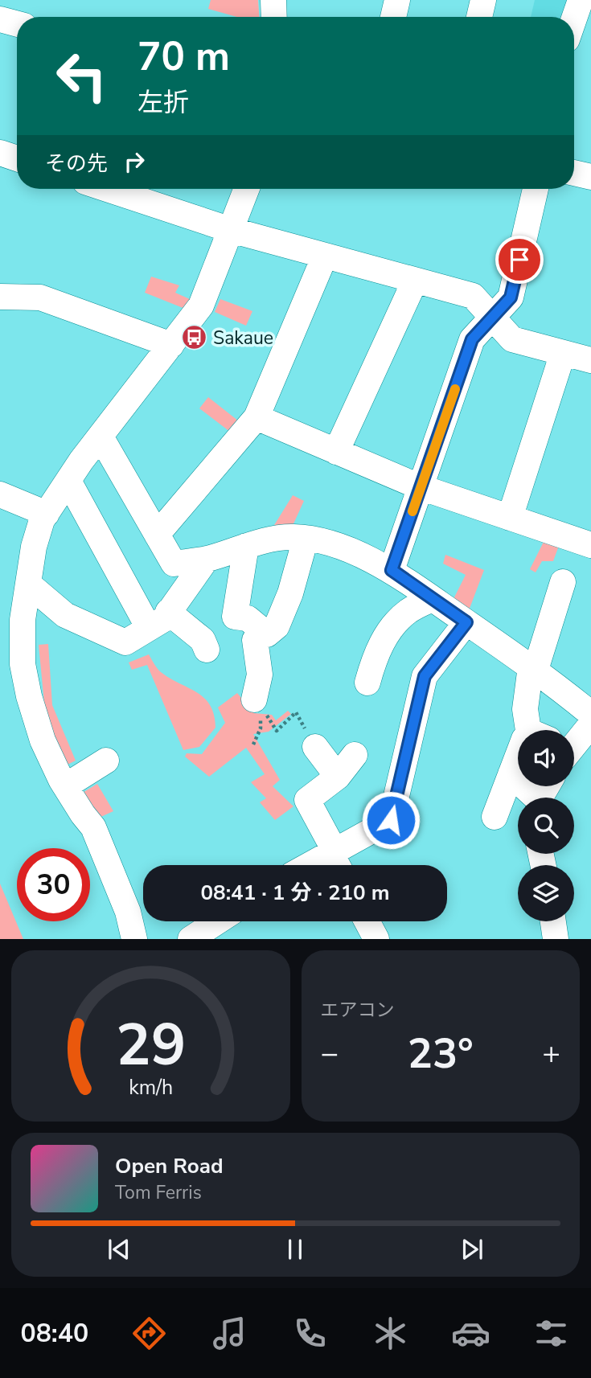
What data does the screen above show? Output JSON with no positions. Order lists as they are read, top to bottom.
{
  "places": {
    "bus stop": ["Sakaue"]
  },
  "page": {
    "turn": ["70 m", "左折"],
    "then": "その先",
    "limit": "30",
    "trip": "08:41 · 1 分 · 210 m",
    "tile": "エアコン",
    "heat": ["−", "23°", "+"],
    "song": ["Open Road", "Tom Ferris"],
    "tabs": "08:40",
    "gauge": ["29", "km/h"]
  }
}
